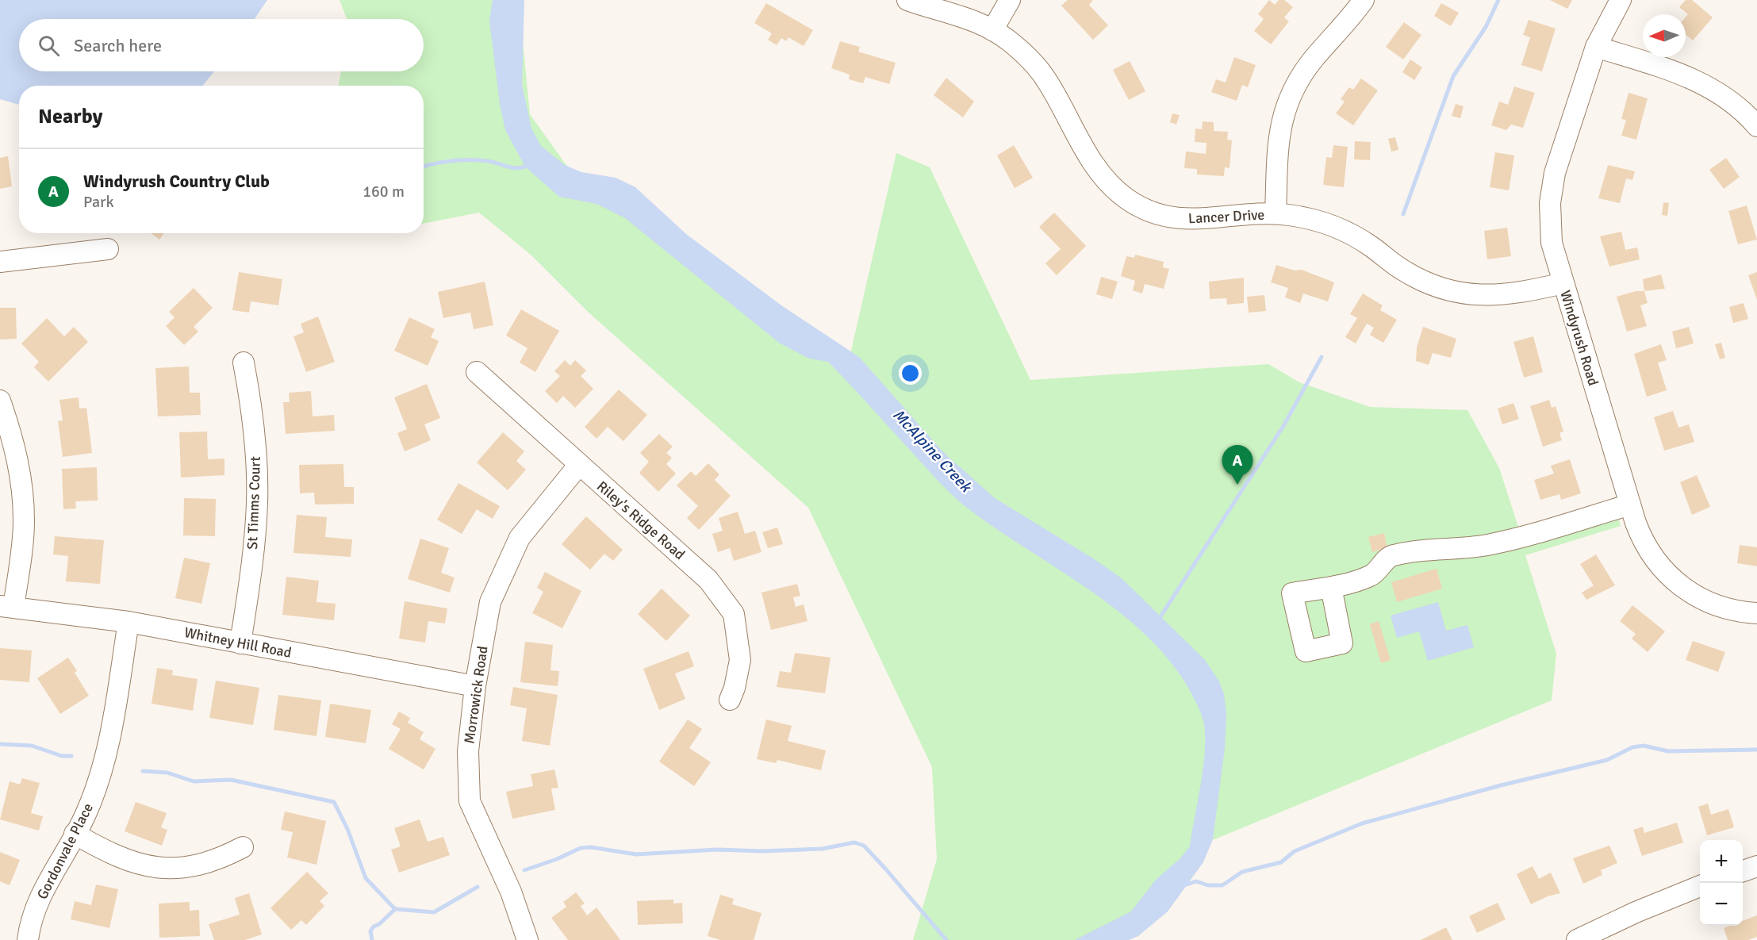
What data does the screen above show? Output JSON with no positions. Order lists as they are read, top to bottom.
{
  "streets": {
    "street": [
      "Lancer Drive",
      "Windyrush Road",
      "St Timms Court",
      "Riley's Ridge Road",
      "Whitney Hill Road",
      "Morrowick Road",
      "Gordonvale Place"
    ]
  },
  "crossings": [
    ["Lancer Drive", "Windyrush Road"],
    ["St Timms Court", "Whitney Hill Road"],
    ["Riley's Ridge Road", "Morrowick Road"],
    ["Whitney Hill Road", "Morrowick Road"],
    ["Whitney Hill Road", "Gordonvale Place"]
  ],
  "water": ["McAlpine Creek"],
  "north": "left",
  "page": {
    "search": "Search here",
    "heading": "Nearby",
    "list": [
      {
        "mark": "A",
        "name": "Windyrush Country Club",
        "note": "Park",
        "value": "160 m"
      }
    ],
    "pins": "A",
    "map_buttons": ["+", "−"]
  }
}
